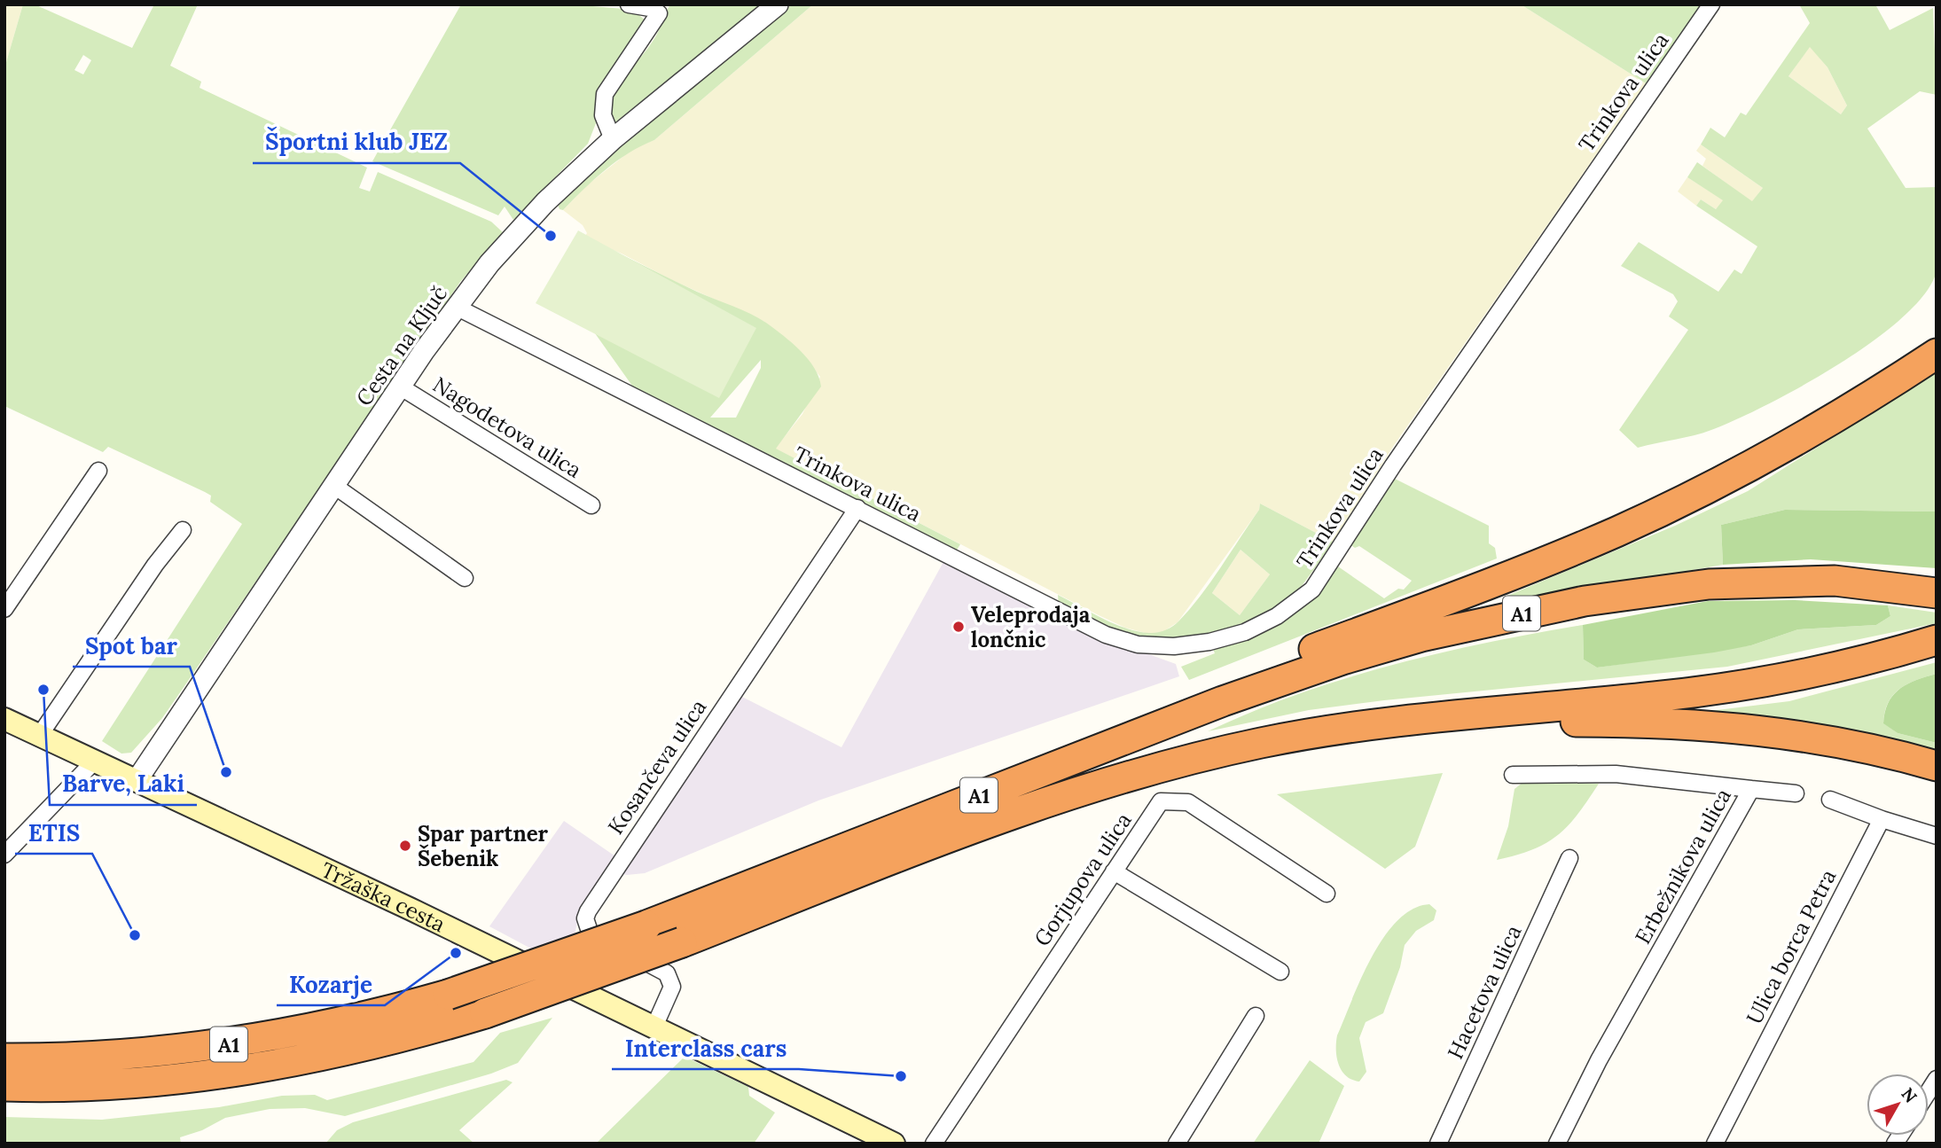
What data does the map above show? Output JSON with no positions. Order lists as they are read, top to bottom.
{
  "streets": {
    "highway": ["A1"],
    "main road": ["Tržaška cesta"],
    "street": [
      "Trinkova ulica",
      "Cesta na Ključ",
      "Nagodetova ulica",
      "Kosančeva ulica",
      "Erbežnikova ulica",
      "Gorjupova ulica",
      "Ulica borca Petra",
      "Hacetova ulica"
    ]
  },
  "crossings": [
    ["Trinkova ulica", "Cesta na Ključ"],
    ["Trinkova ulica", "Kosančeva ulica"],
    ["Cesta na Ključ", "Nagodetova ulica"],
    ["Cesta na Ključ", "Tržaška cesta"],
    ["Kosančeva ulica", "Tržaška cesta"]
  ],
  "places": [
    "Športni klub JEZ",
    "Veleprodaja lončnic",
    "Barve, Laki",
    "Spot bar",
    "Spar partner Šebenik",
    "ETIS",
    "Kozarje",
    "Interclass cars"
  ],
  "north": "top right"
}
